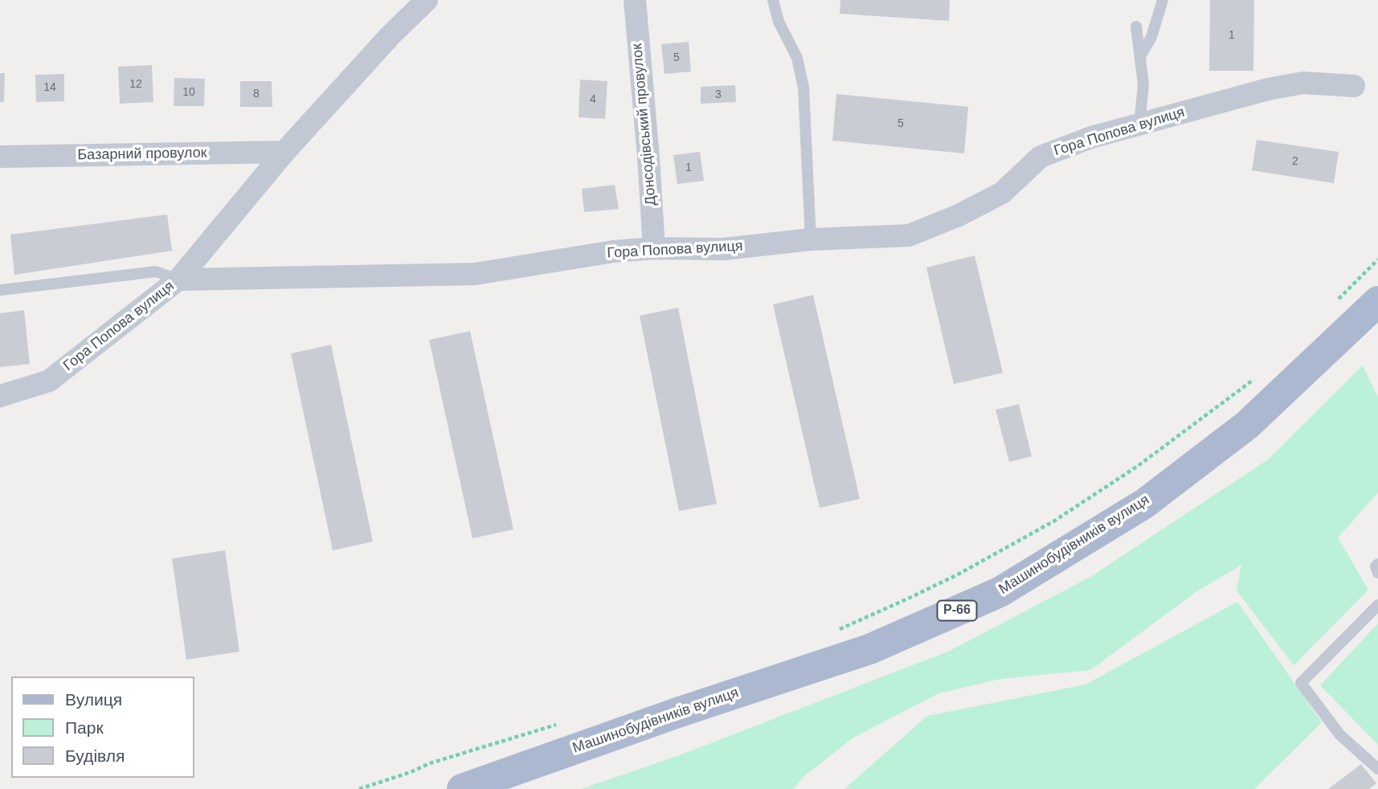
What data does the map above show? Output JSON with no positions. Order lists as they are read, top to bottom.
{
  "streets": {
    "main road": ["Машинобудівників вулиця", "Р-66"],
    "street": ["Донсодівський провулок", "Гора Попова вулиця", "Базарний провулок"]
  },
  "crossings": [
    ["Донсодівський провулок", "Гора Попова вулиця"]
  ],
  "house_numbers": [
    "1",
    "5",
    "12",
    "14",
    "10",
    "8",
    "3",
    "4",
    "5",
    "2",
    "1"
  ],
  "legend": ["Вулиця", "Парк", "Будівля"]
}
